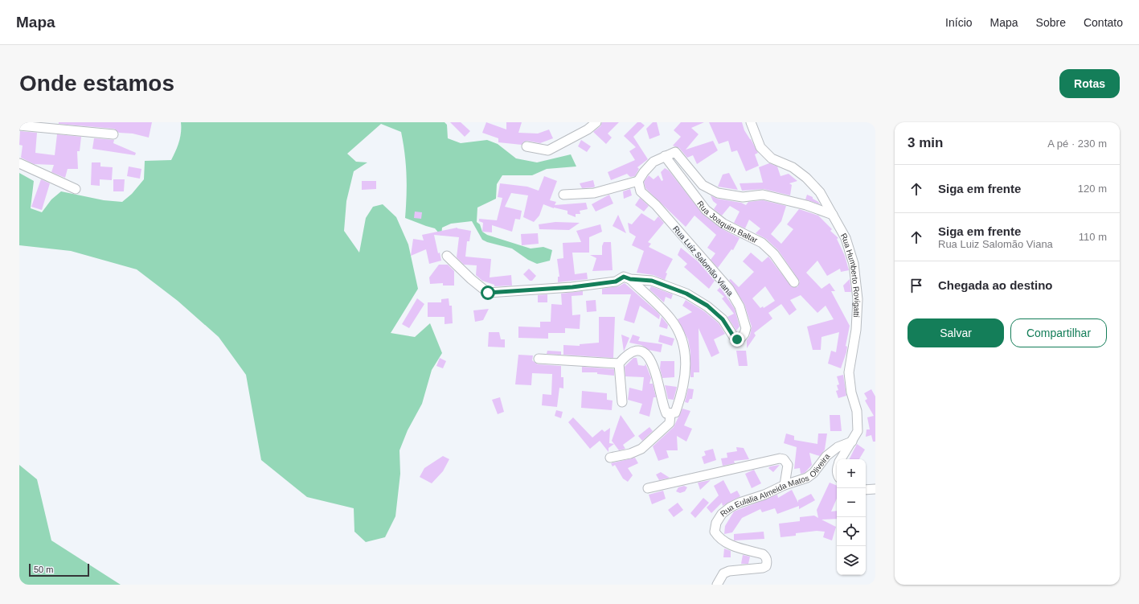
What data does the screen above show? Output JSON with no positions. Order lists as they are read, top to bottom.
{
  "streets": {
    "street": [
      "Rua Joaquim Baltar",
      "Rua Luiz Salomão Viana",
      "Rua Humberto Rovigatti",
      "Rua Eulalia Almeida Matos Oliveira"
    ]
  },
  "crossings": [
    ["Rua Humberto Rovigatti", "Rua Eulalia Almeida Matos Oliveira"]
  ],
  "scale_bar": "50 m",
  "page": {
    "header": "Mapa",
    "nav": [
      "Início",
      "Mapa",
      "Sobre",
      "Contato"
    ],
    "buttons": [
      "Rotas",
      ["Salvar", "Compartilhar"]
    ],
    "title": "Onde estamos",
    "heading": ["3 min", "A pé · 230 m"],
    "list": [
      ["Siga em frente", "120 m"],
      ["Siga em frente", "Rua Luiz Salomão Viana", "110 m"],
      "Chegada ao destino"
    ],
    "map_buttons": ["+", "−"],
    "scale": "50 m"
  }
}
